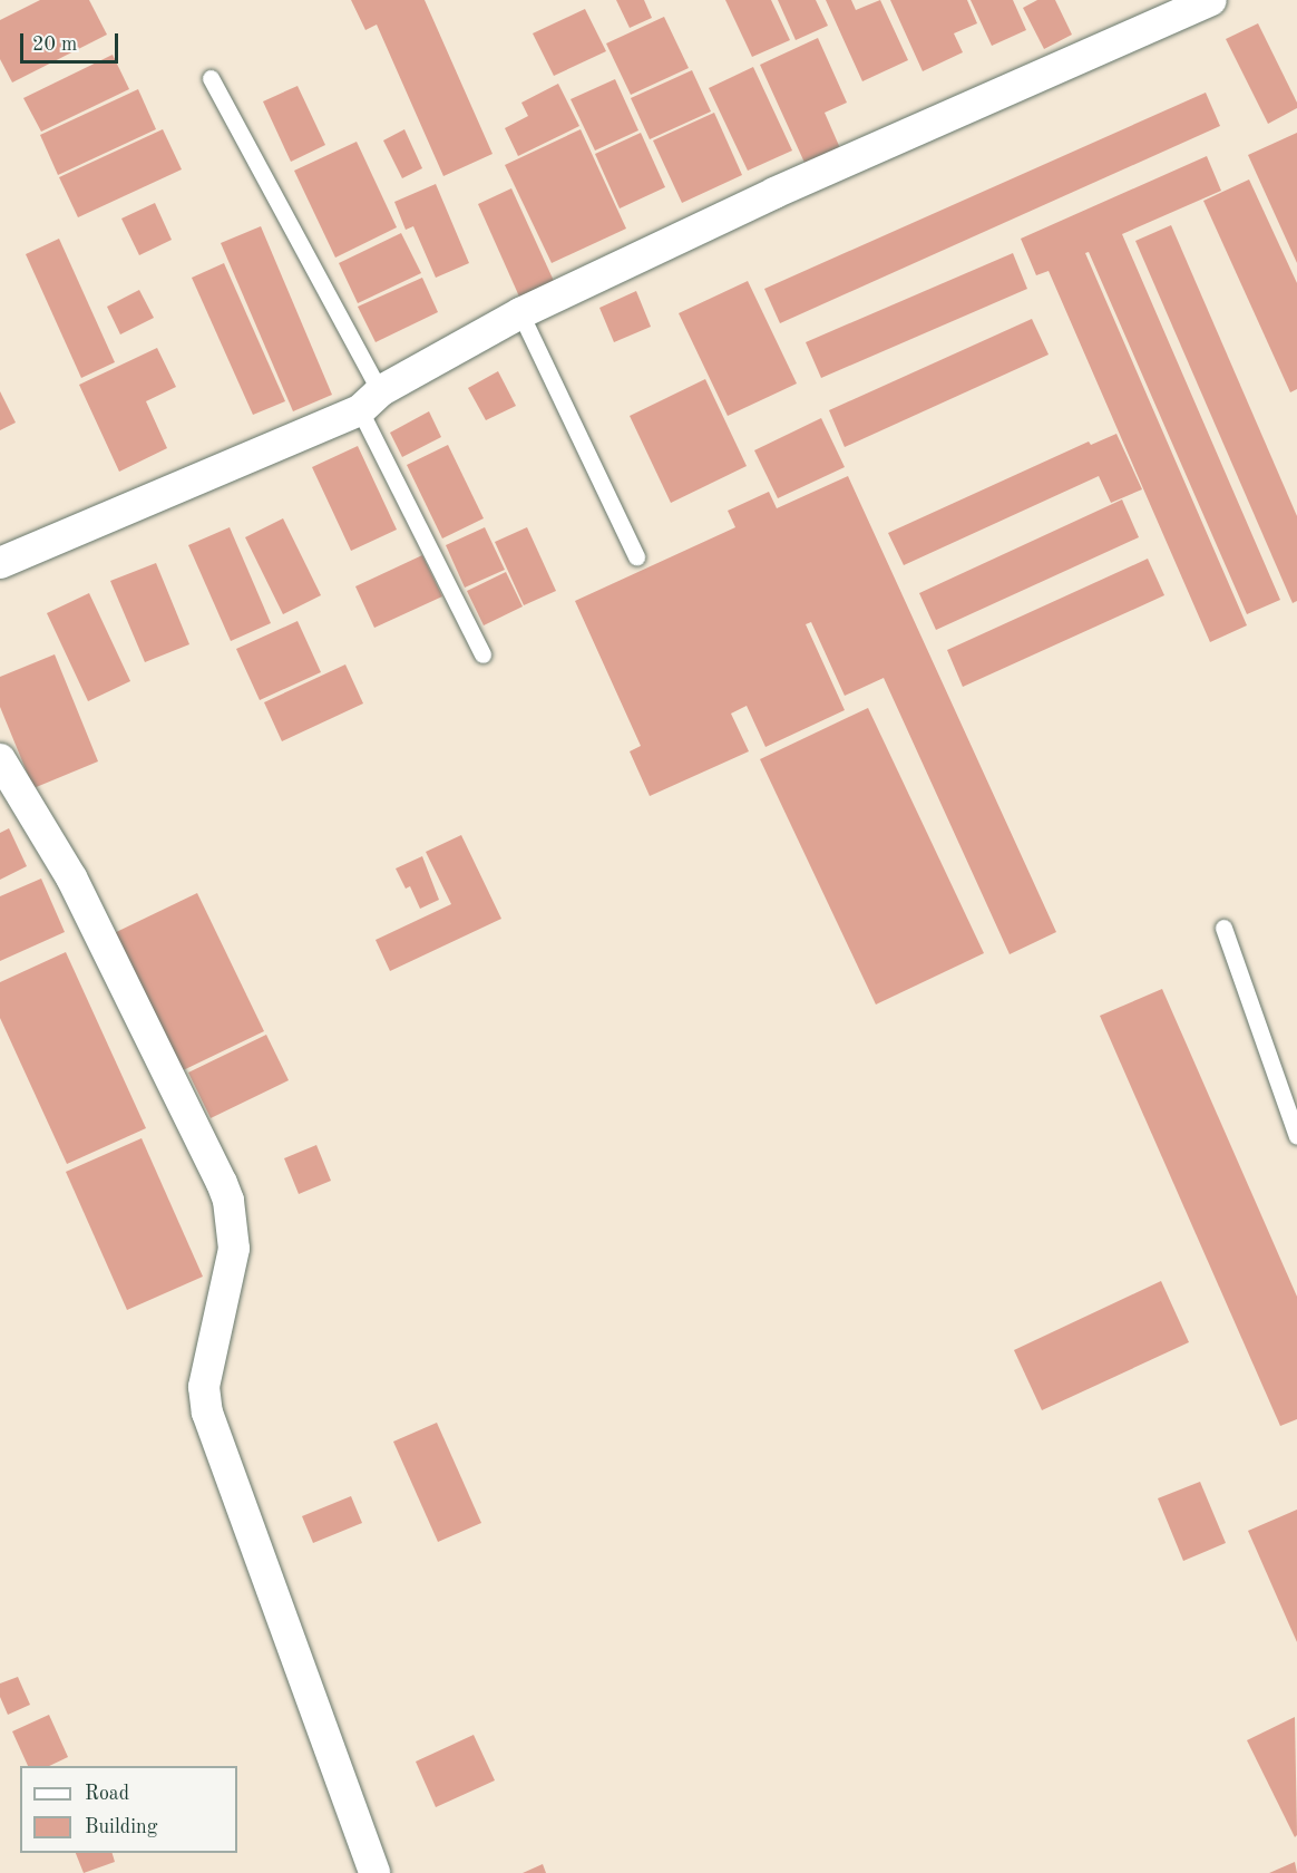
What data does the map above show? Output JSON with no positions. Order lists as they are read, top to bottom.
{
  "legend": ["Road", "Building"],
  "scale_bar": "20 m"
}
